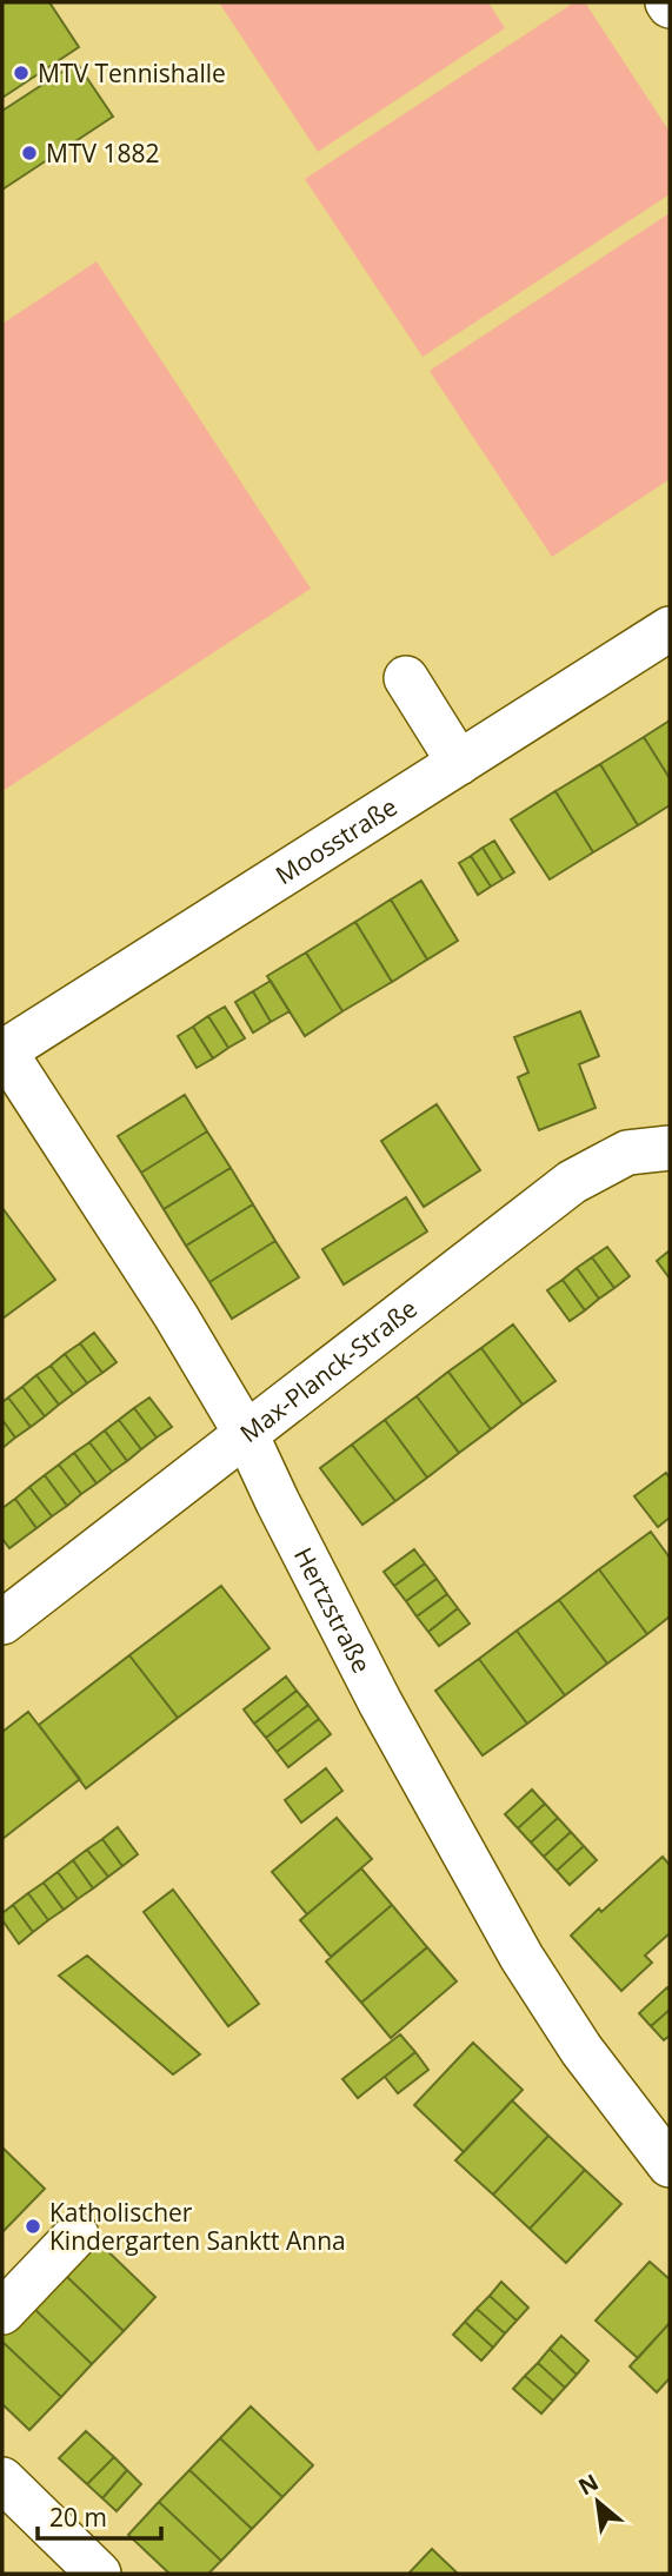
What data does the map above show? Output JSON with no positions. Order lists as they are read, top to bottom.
{
  "streets": {
    "street": ["Moosstraße", "Max-Planck-Straße", "Hertzstraße"]
  },
  "crossings": [
    ["Moosstraße", "Hertzstraße"],
    ["Max-Planck-Straße", "Hertzstraße"]
  ],
  "places": ["MTV Tennishalle", "MTV 1882", "Katholischer Kindergarten Sanktt Anna"],
  "scale_bar": "20 m",
  "north": "top left"
}
